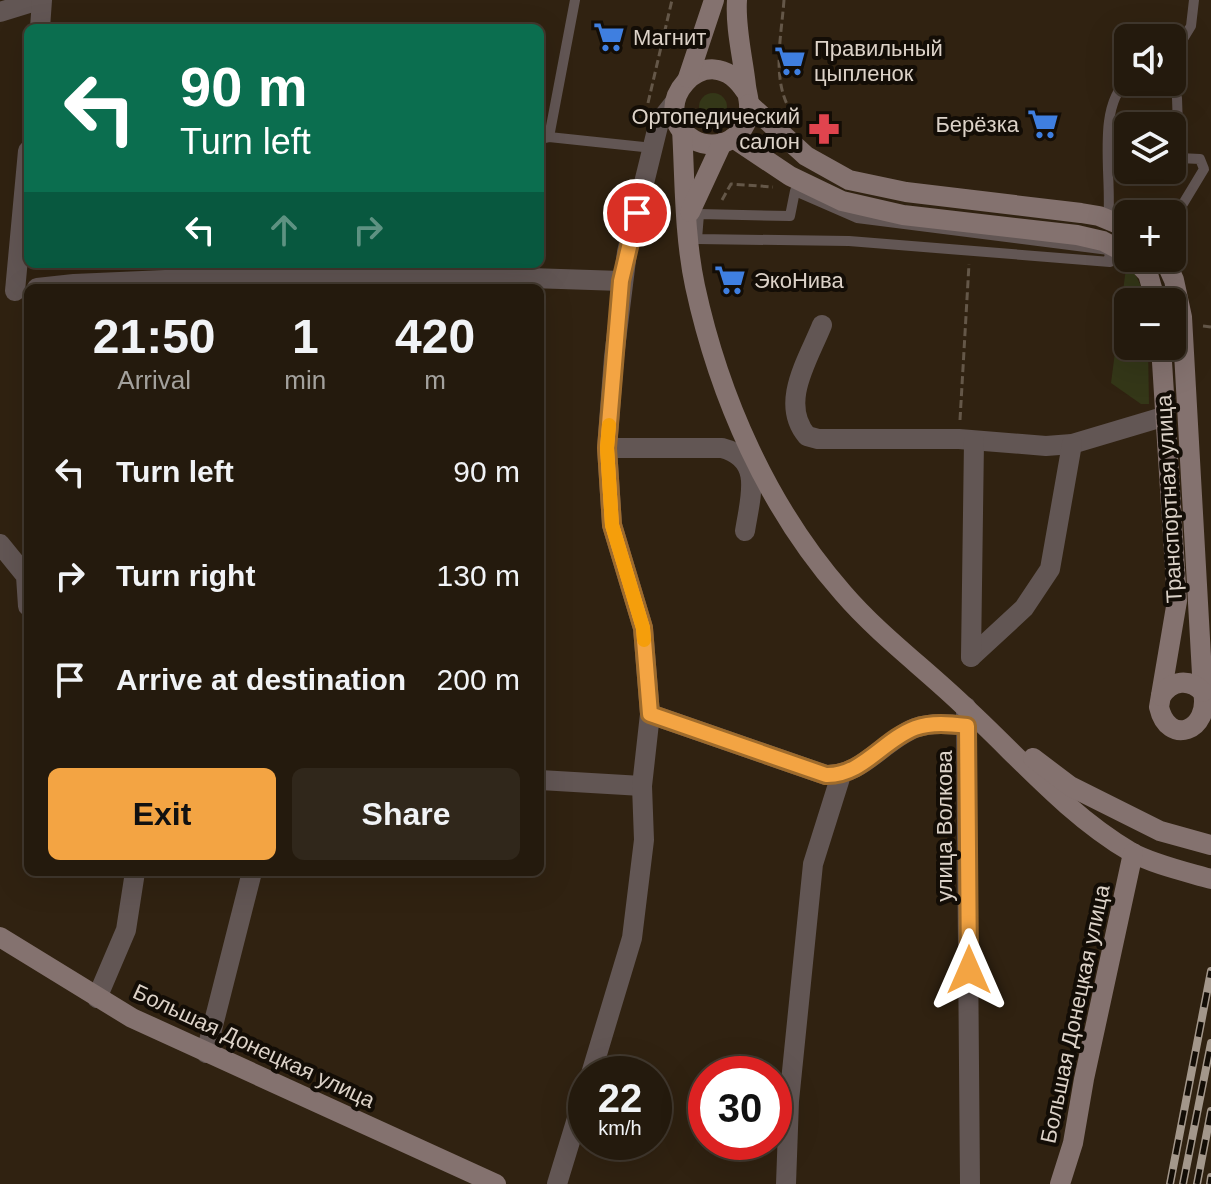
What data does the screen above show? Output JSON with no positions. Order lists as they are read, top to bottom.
{
  "streets": {
    "street": ["Транспортная улица", "улица Волкова", "Большая Донецкая улица"]
  },
  "places": {
    "supermarket": [
      "Магнит",
      "Правильный цыпленок",
      "Берёзка",
      "ЭкоНива"
    ],
    "pharmacy": ["Ортопедический салон"]
  },
  "page": {
    "map_buttons": ["+", "−"],
    "turn": ["90 m", "Turn left"],
    "eta": [
      "21:50",
      "Arrival",
      "1",
      "min",
      "420",
      "m"
    ],
    "list": [
      {
        "name": "Turn left",
        "value": "90 m"
      },
      {
        "name": "Turn right",
        "value": "130 m"
      },
      {
        "name": "Arrive at destination",
        "value": "200 m"
      }
    ],
    "buttons": ["Exit", "Share"],
    "speed": "22 km/h",
    "limit": "30"
  }
}
